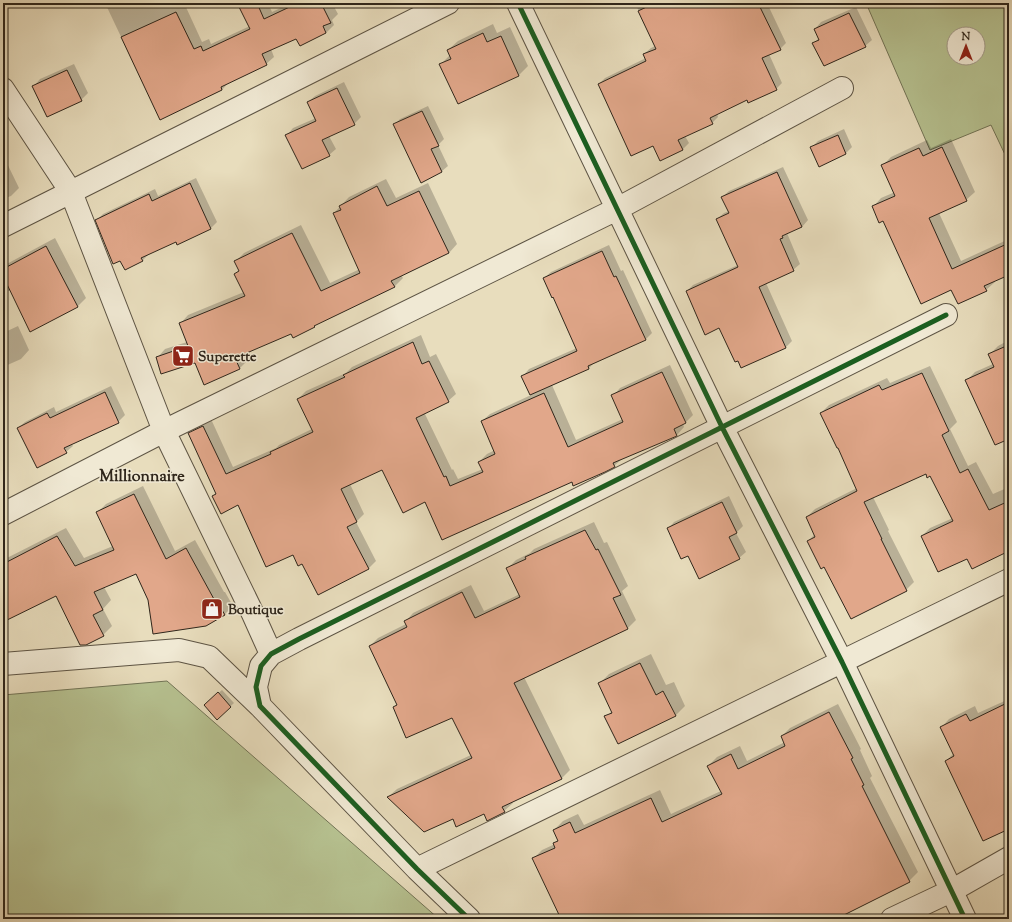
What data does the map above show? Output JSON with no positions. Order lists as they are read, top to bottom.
{
  "districts": ["Millionnaire"],
  "places": {
    "supermarket": ["Superette"],
    "shop": ["Boutique"]
  },
  "north": "top"
}
